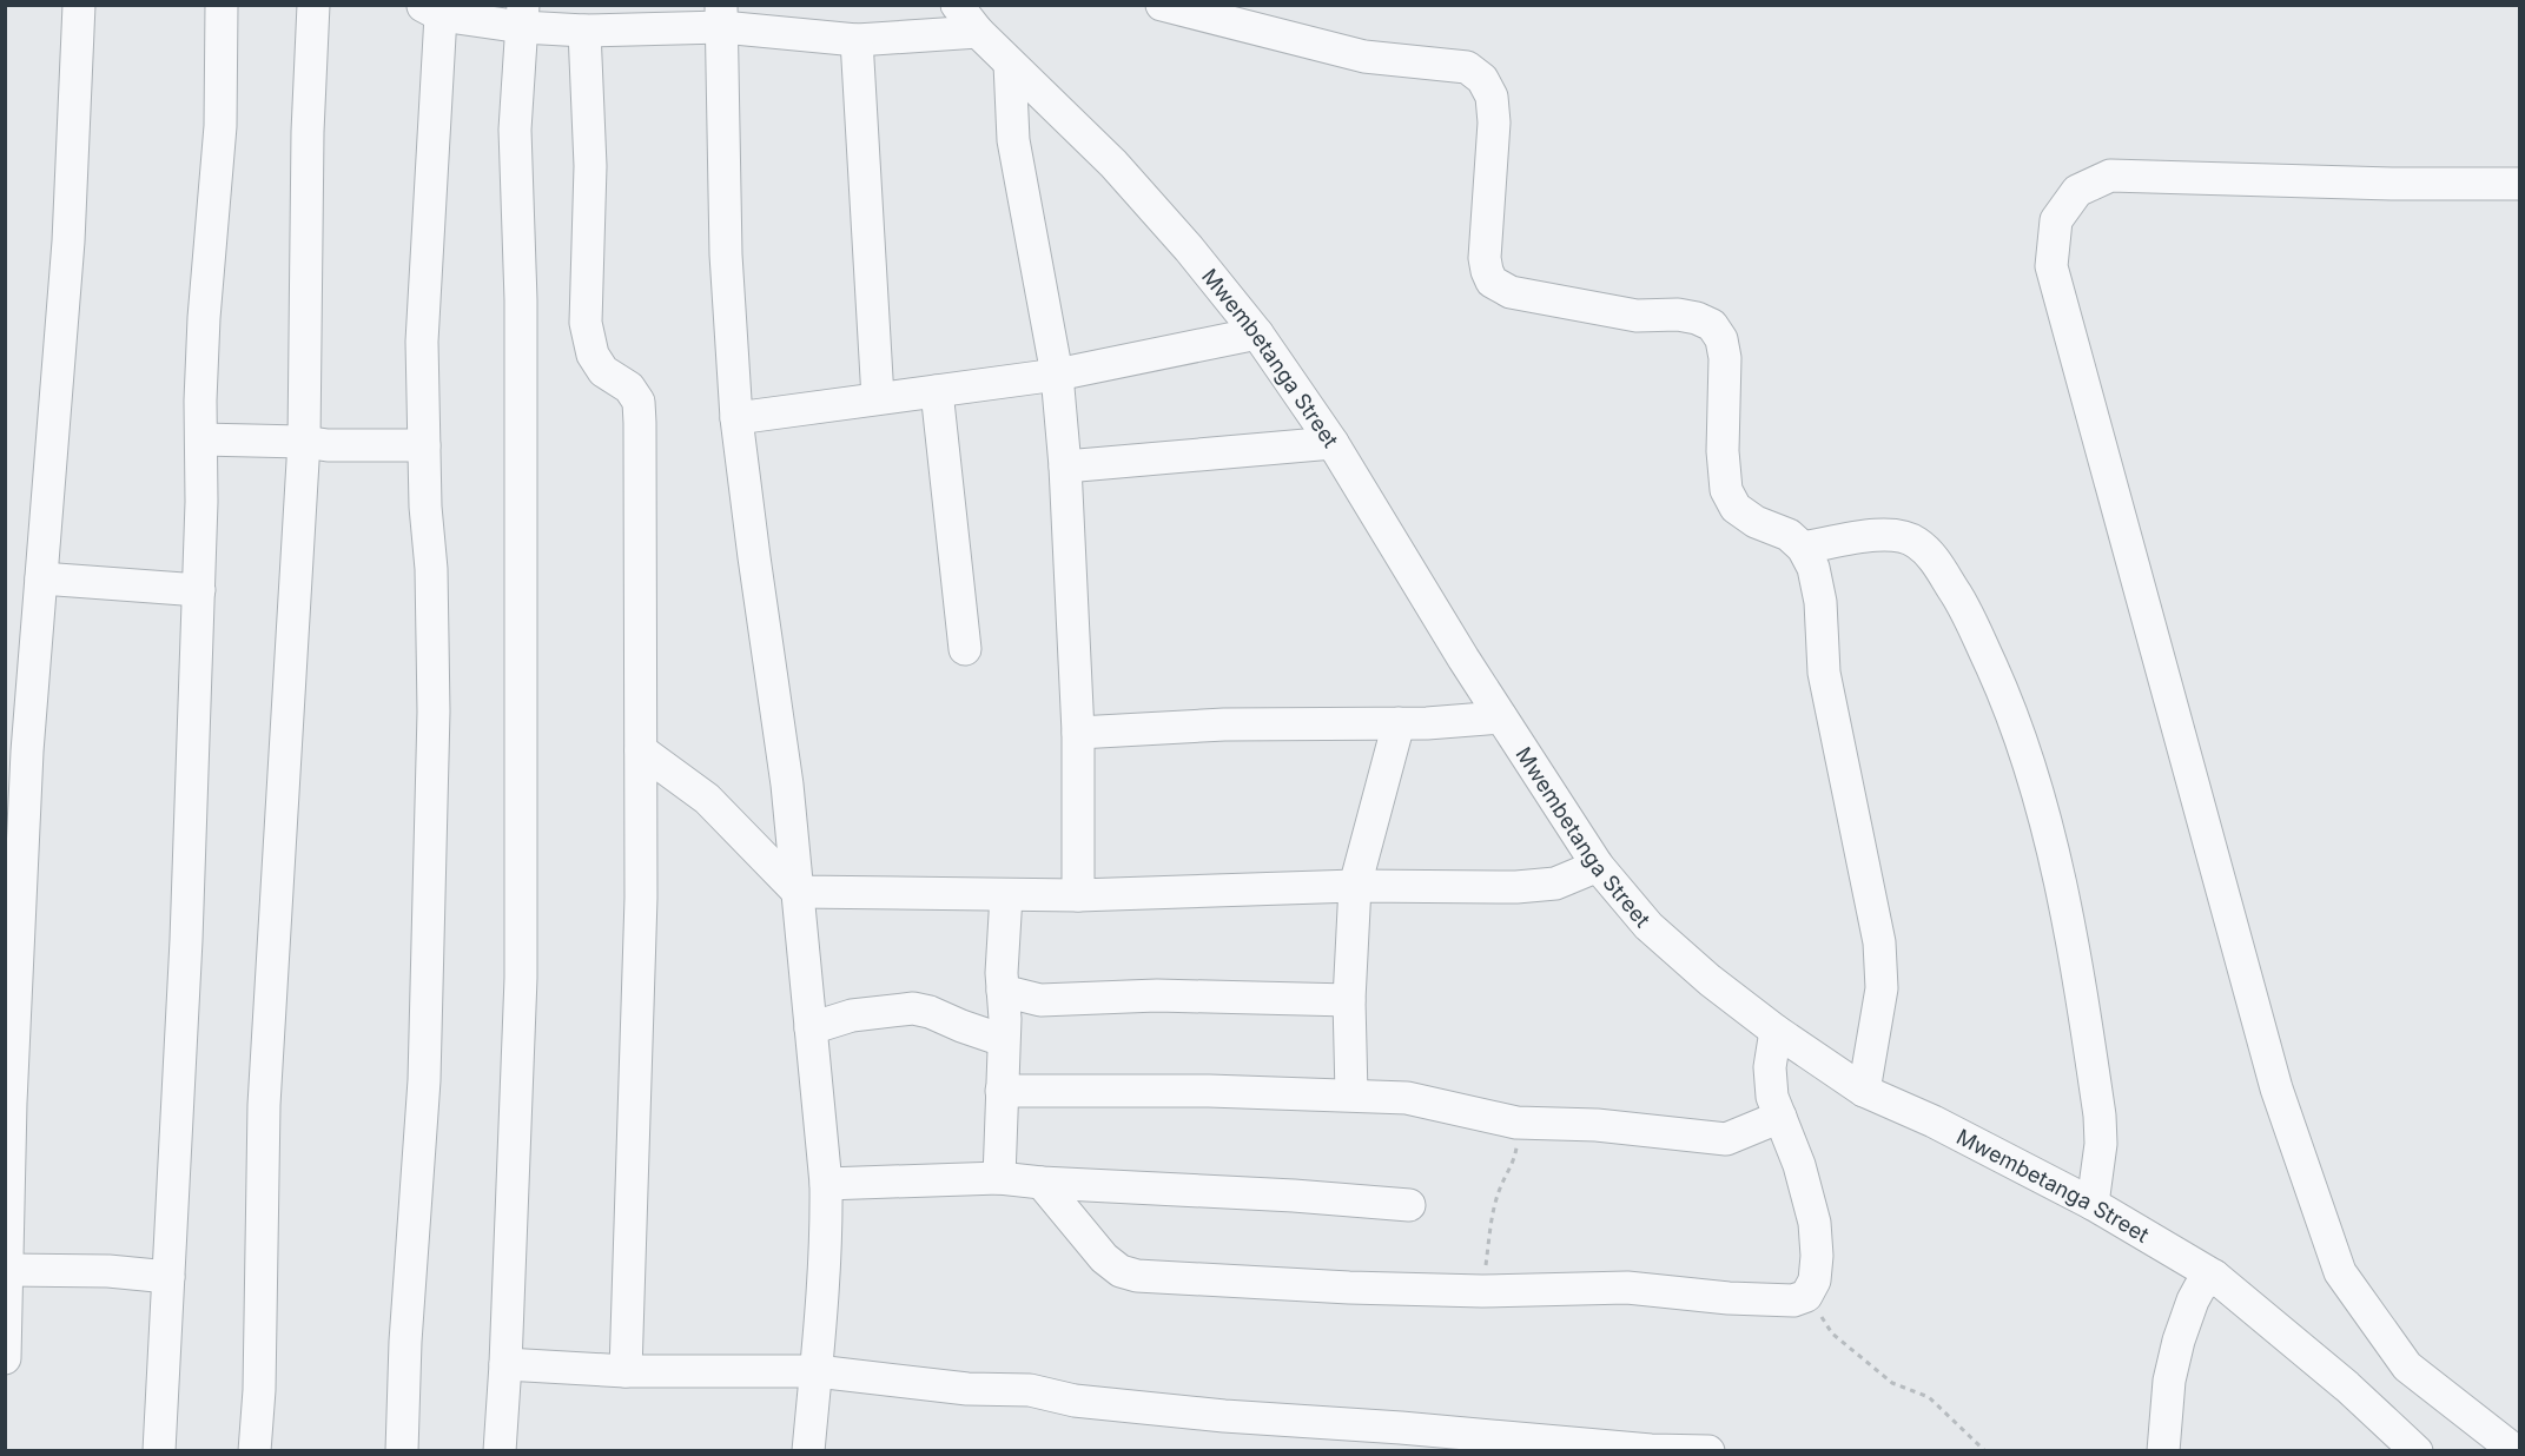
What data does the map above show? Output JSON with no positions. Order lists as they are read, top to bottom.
{
  "streets": {
    "street": ["Mwembetanga Street"]
  }
}
